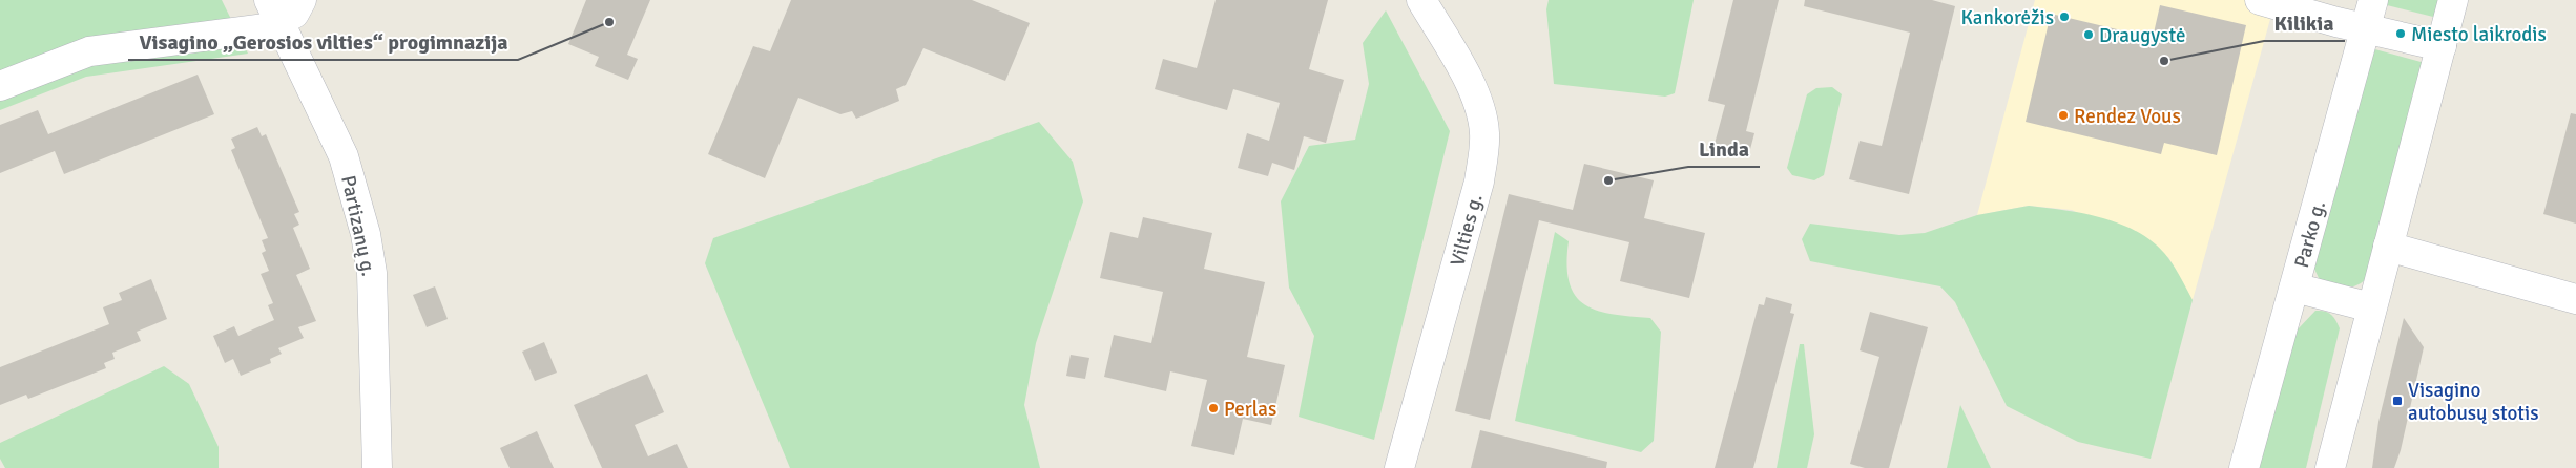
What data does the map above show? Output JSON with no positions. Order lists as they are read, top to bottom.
{
  "streets": {
    "street": ["Partizanų g.", "Vilties g.", "Parko g."]
  },
  "places": {
    "other": [
      "Kankorėžis",
      "Visagino „Gerosios vilties“ progimnazija",
      "Miesto laikrodis",
      "Draugystė",
      "Kilikia",
      "Rendez Vous",
      "Linda",
      "Perlas"
    ],
    "transit": ["Visagino autobusų stotis"]
  }
}
